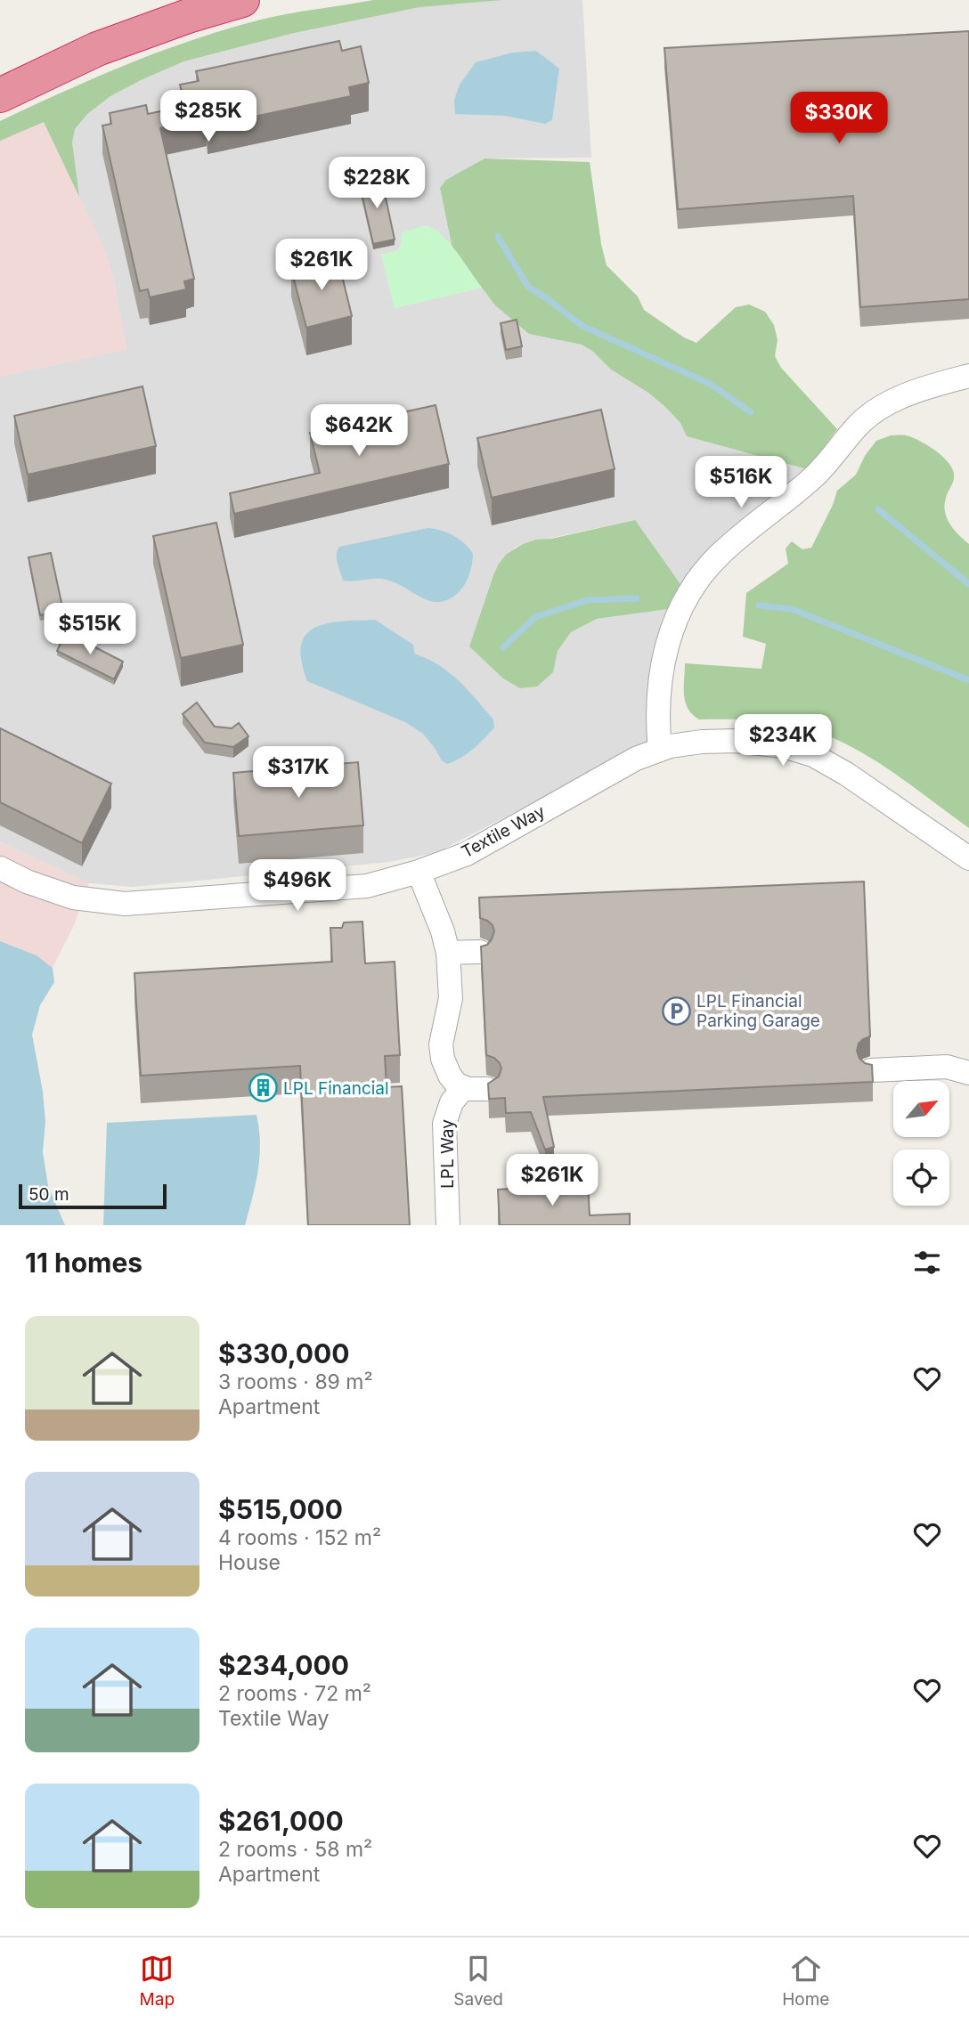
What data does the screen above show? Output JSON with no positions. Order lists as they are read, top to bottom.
{
  "streets": {
    "street": ["Textile Way", "LPL Way"]
  },
  "places": {
    "parking": ["LPL Financial Parking Garage"],
    "building": ["LPL Financial"]
  },
  "scale_bar": "50 m",
  "north": "top right",
  "page": {
    "price": [
      "$285K",
      "$330K",
      "$228K",
      "$261K",
      "$642K",
      "$516K",
      "$515K",
      "$234K",
      "$317K",
      "$496K",
      "$261K"
    ],
    "scale": "50 m",
    "heading": "11 homes",
    "list": [
      {
        "name": "$330,000",
        "note": "3 rooms · 89 m² · Apartment"
      },
      {
        "name": "$515,000",
        "note": "4 rooms · 152 m² · House"
      },
      {
        "name": "$234,000",
        "note": "2 rooms · 72 m² · Textile Way"
      },
      {
        "name": "$261,000",
        "note": "2 rooms · 58 m² · Apartment"
      }
    ],
    "tabs": ["Map", "Saved", "Home"]
  }
}
